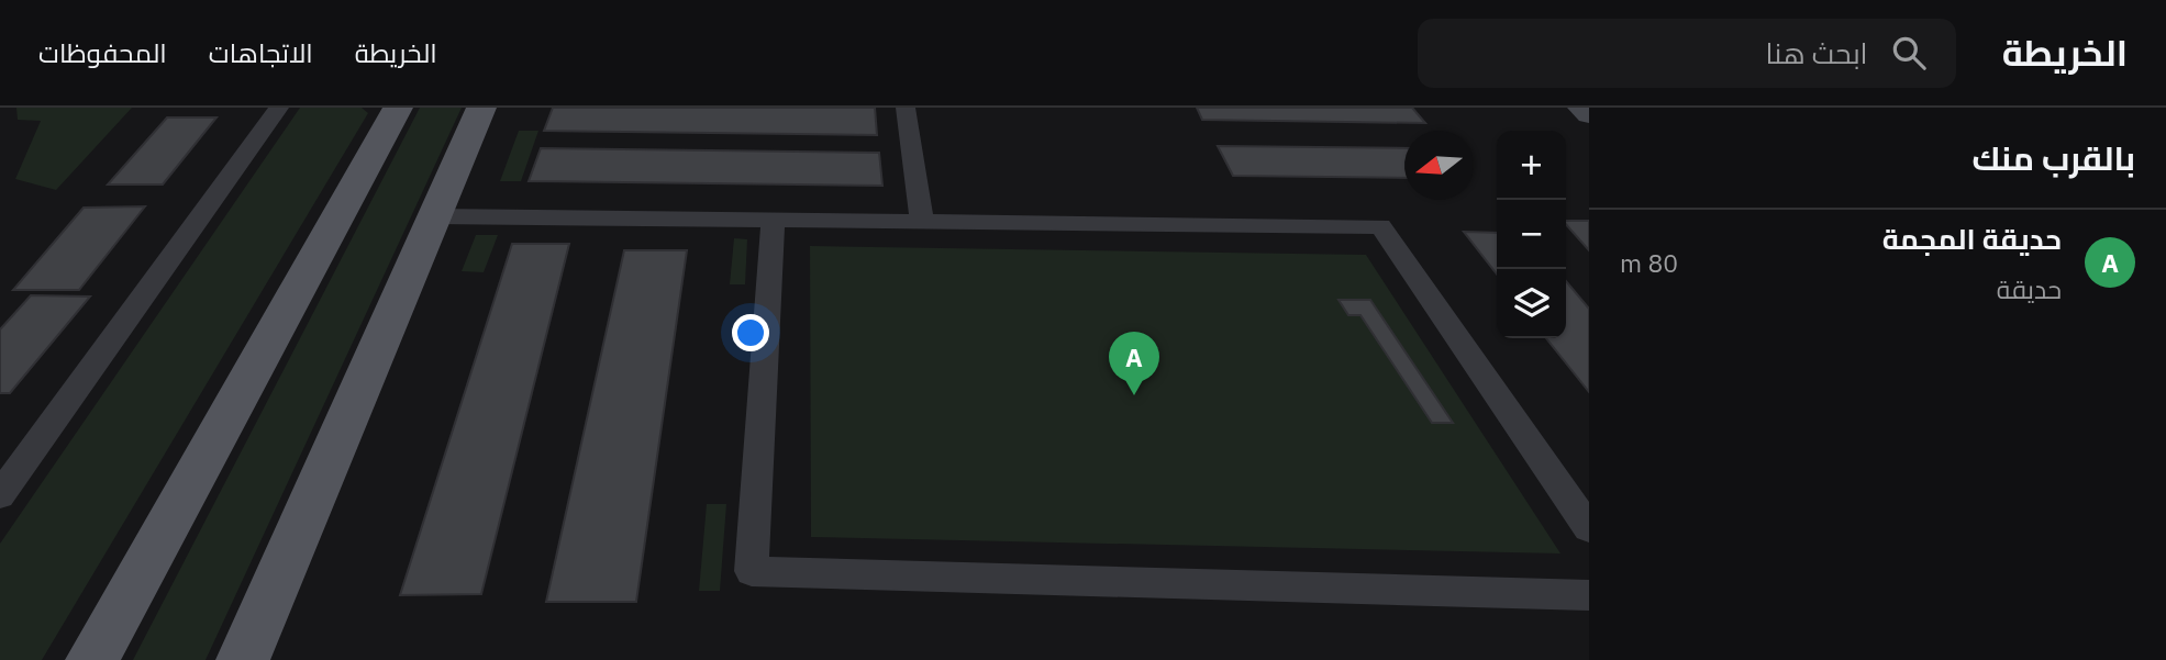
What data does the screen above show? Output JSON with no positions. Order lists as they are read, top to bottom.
{
  "north": "left",
  "page": {
    "header": "الخريطة",
    "search": "ابحث هنا",
    "nav": ["الخريطة", "الاتجاهات", "المحفوظات"],
    "heading": "بالقرب منك",
    "map_buttons": ["+", "−"],
    "list": [
      {
        "mark": "A",
        "name": "حديقة المجمة",
        "note": "حديقة",
        "value": "80 m"
      }
    ],
    "pins": "A"
  }
}
